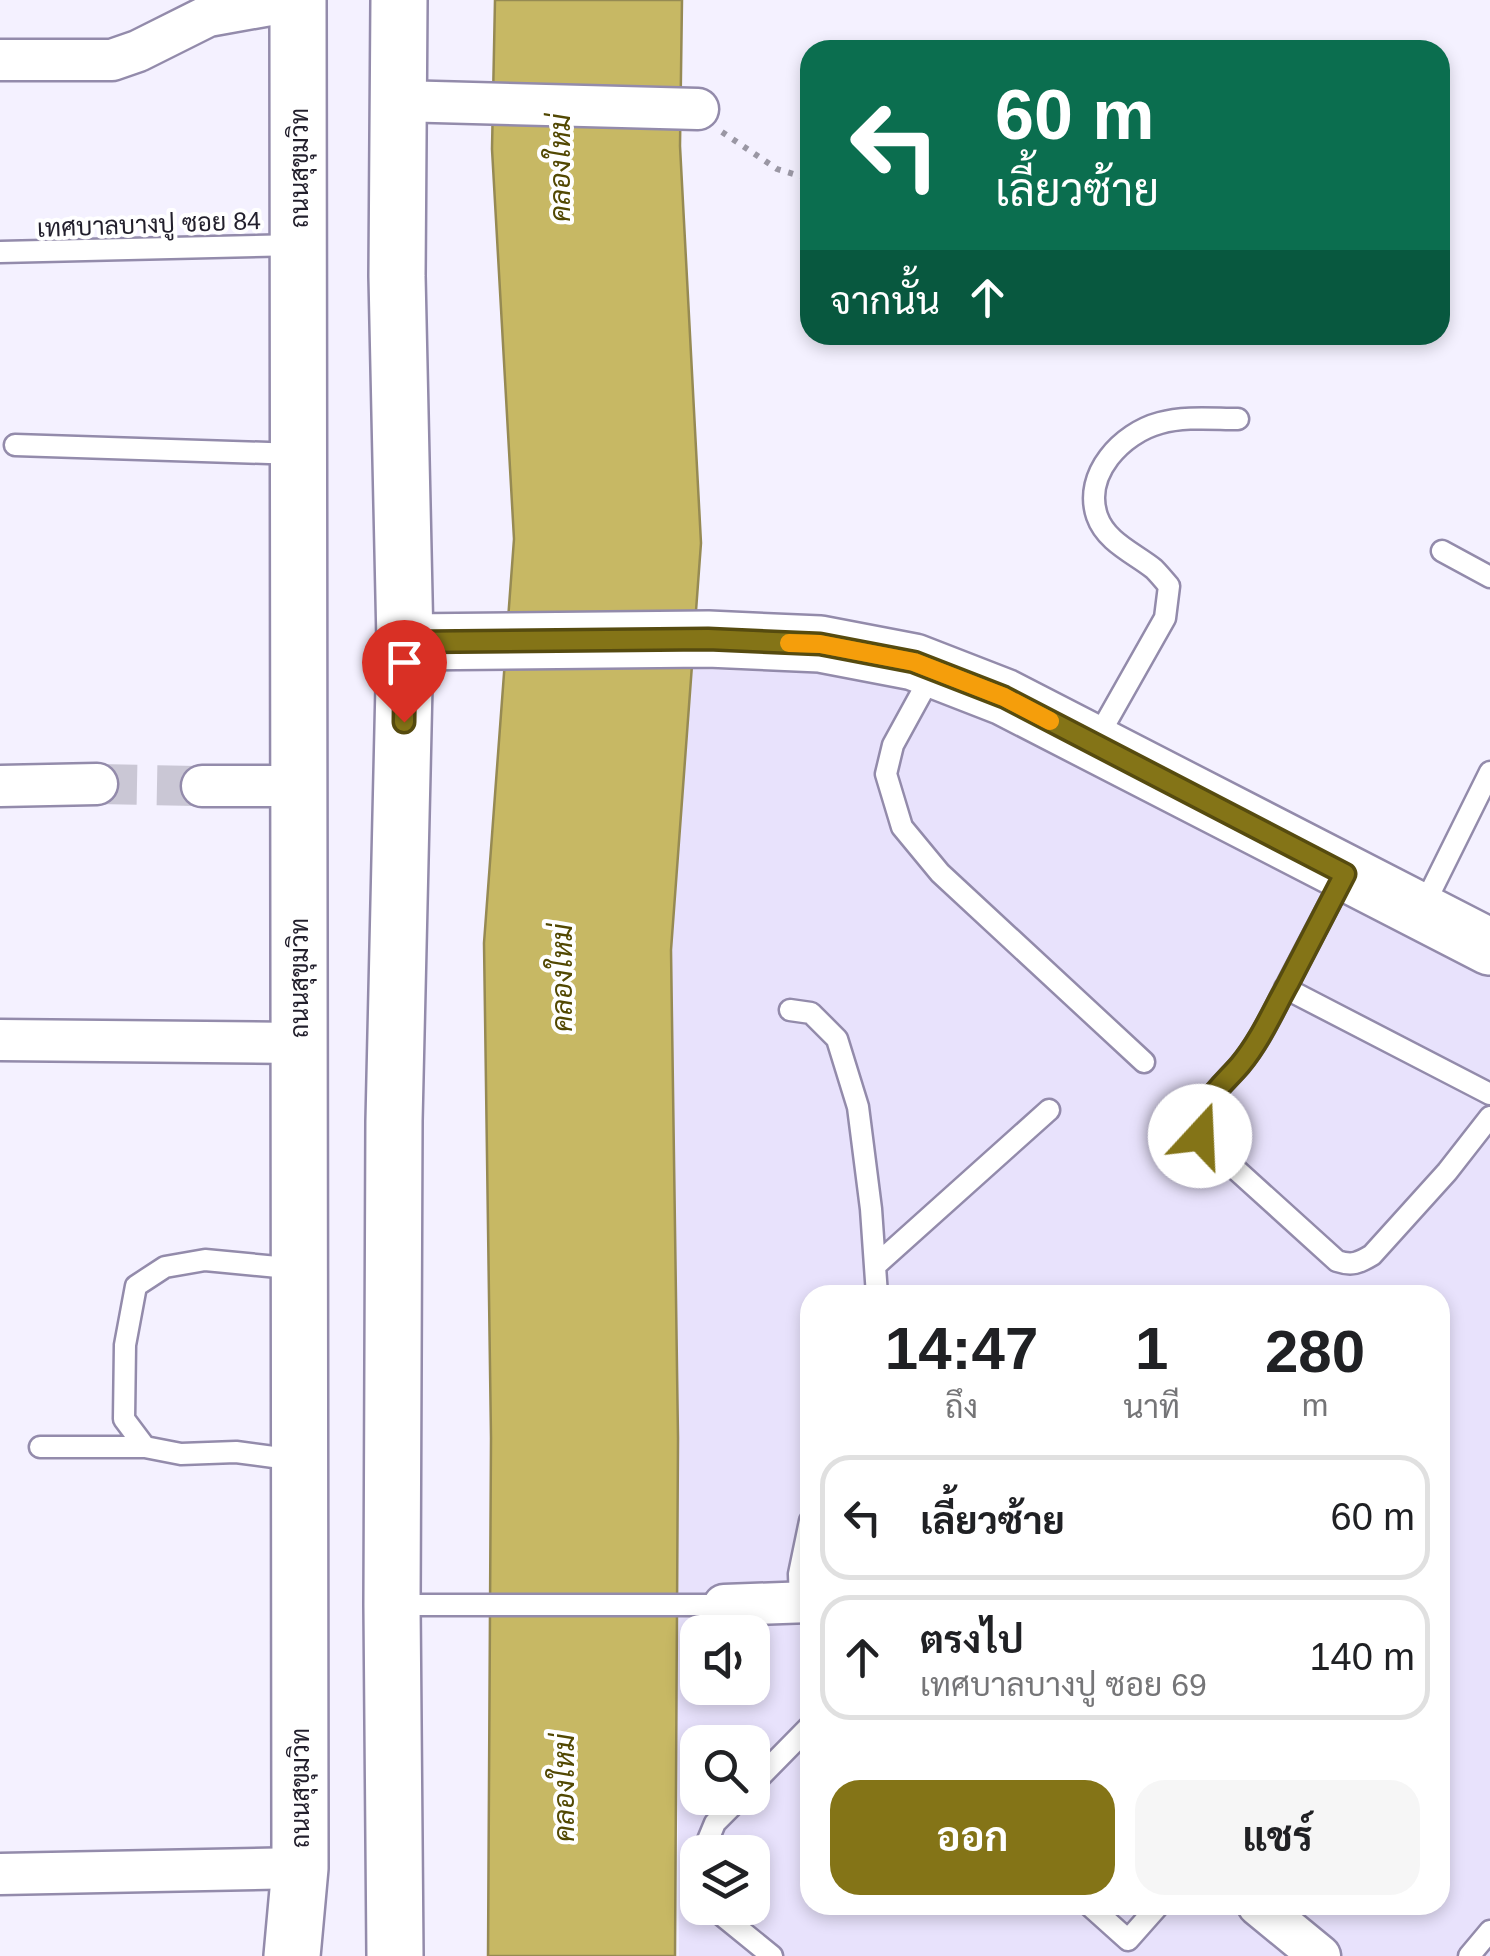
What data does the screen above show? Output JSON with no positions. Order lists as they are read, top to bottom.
{
  "streets": {
    "main road": ["ถนนสุขุมวิท"],
    "lane": ["เทศบาลบางปู ซอย 84"]
  },
  "crossings": [
    ["ถนนสุขุมวิท", "เทศบาลบางปู ซอย 84"]
  ],
  "water": ["คลองใหม่"],
  "page": {
    "turn": ["60 m", "เลี้ยวซ้าย"],
    "then": "จากนั้น",
    "eta": [
      "14:47",
      "ถึง",
      "1",
      "นาที",
      "280",
      "m"
    ],
    "list": [
      {
        "name": "เลี้ยวซ้าย",
        "value": "60 m"
      },
      {
        "name": "ตรงไป",
        "note": "เทศบาลบางปู ซอย 69",
        "value": "140 m"
      }
    ],
    "buttons": ["ออก", "แชร์"]
  }
}
